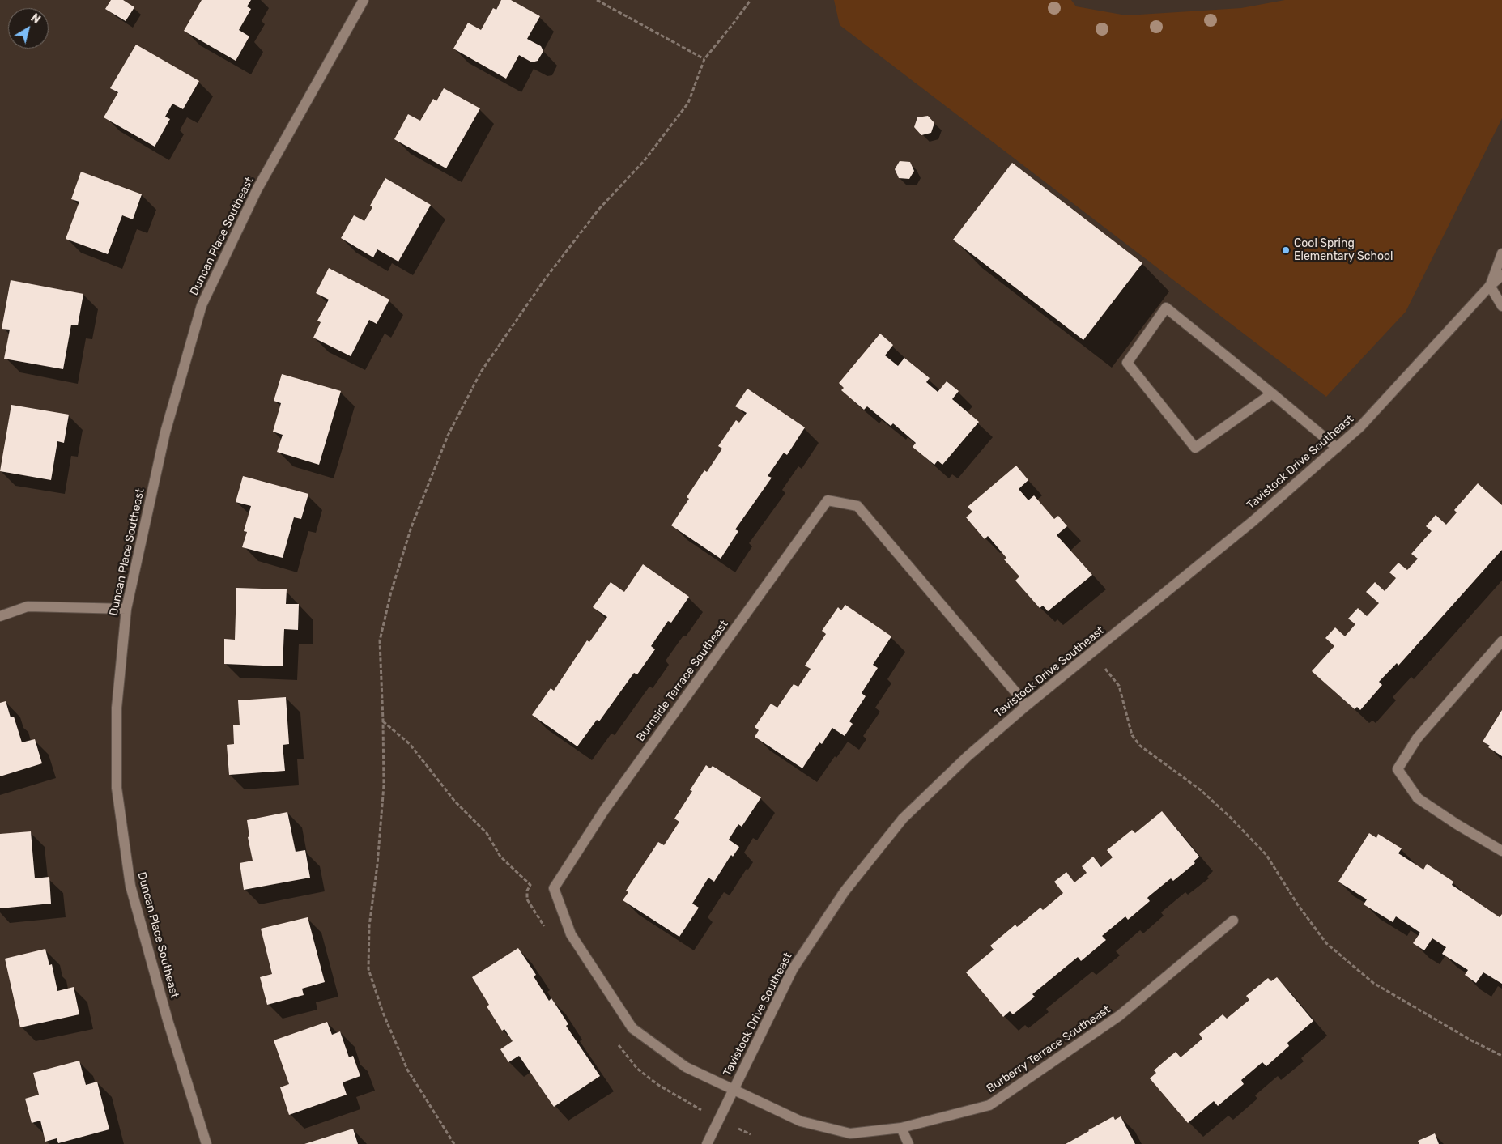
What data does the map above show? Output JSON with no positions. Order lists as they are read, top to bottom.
{
  "streets": {
    "street": [
      "Duncan Place Southeast",
      "Tavistock Drive Southeast",
      "Burnside Terrace Southeast",
      "Burberry Terrace Southeast"
    ]
  },
  "crossings": [
    ["Tavistock Drive Southeast", "Burnside Terrace Southeast"],
    ["Tavistock Drive Southeast", "Burberry Terrace Southeast"],
    ["Burnside Terrace Southeast", "Burberry Terrace Southeast"]
  ],
  "places": ["Cool Spring Elementary School"],
  "north": "top right"
}
